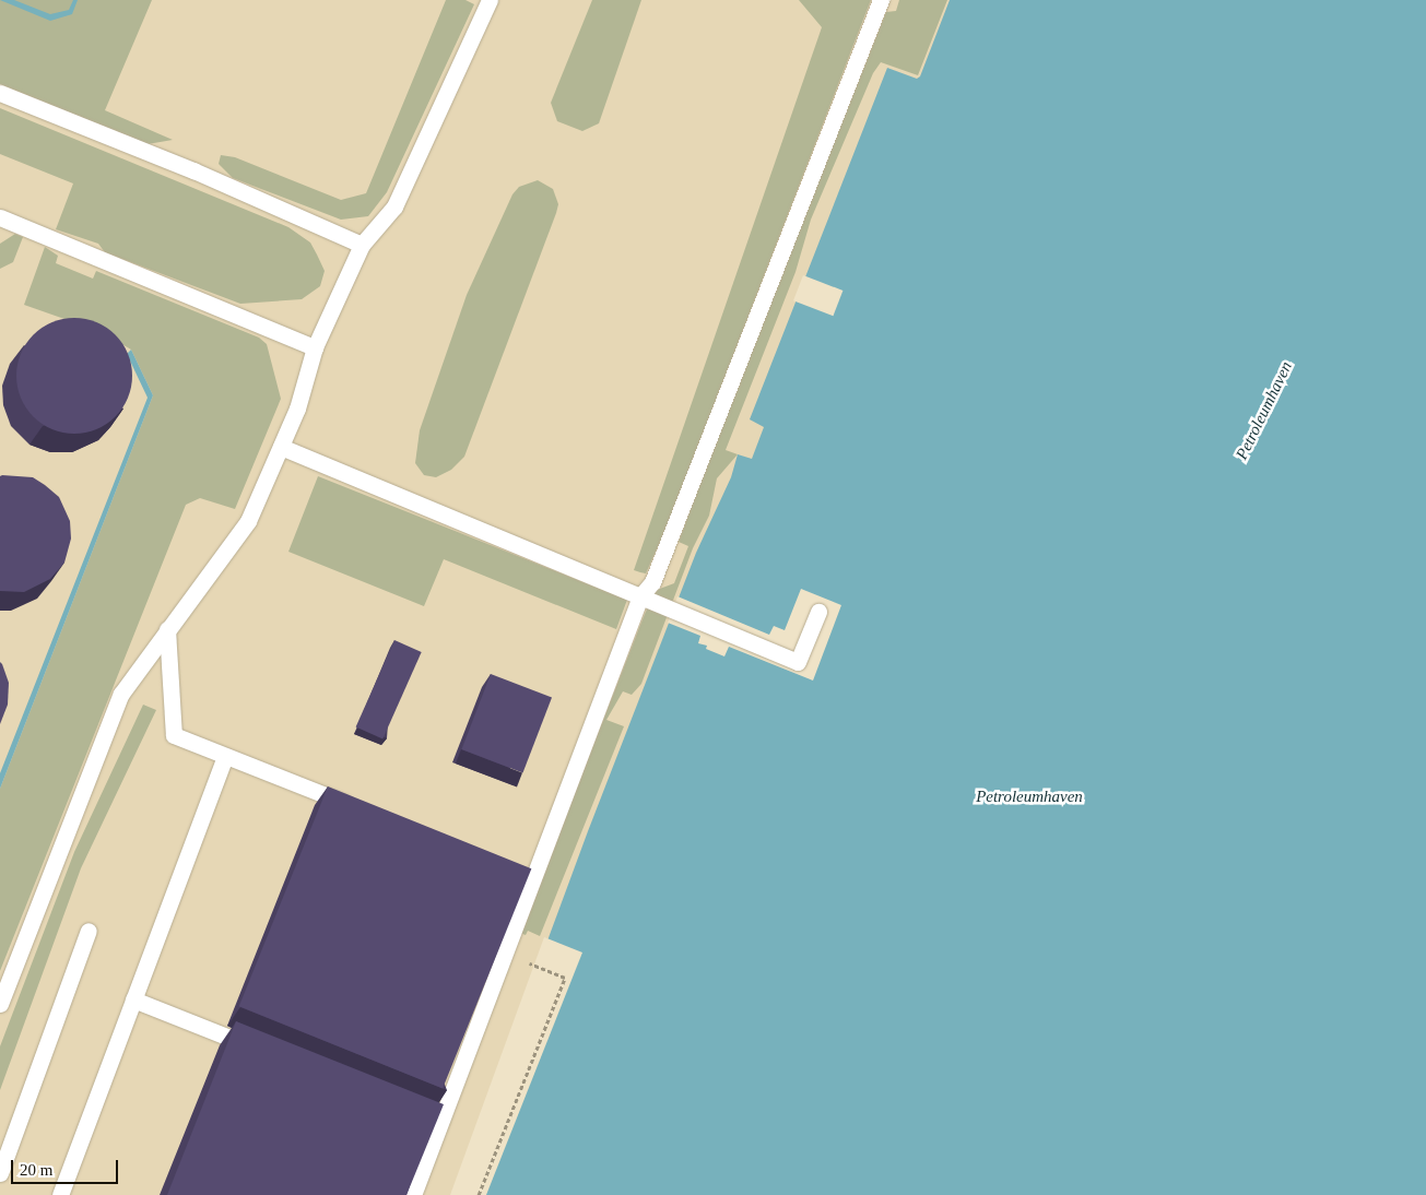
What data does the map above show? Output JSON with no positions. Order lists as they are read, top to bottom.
{
  "water": ["Petroleumhaven"],
  "scale_bar": "20 m"
}
